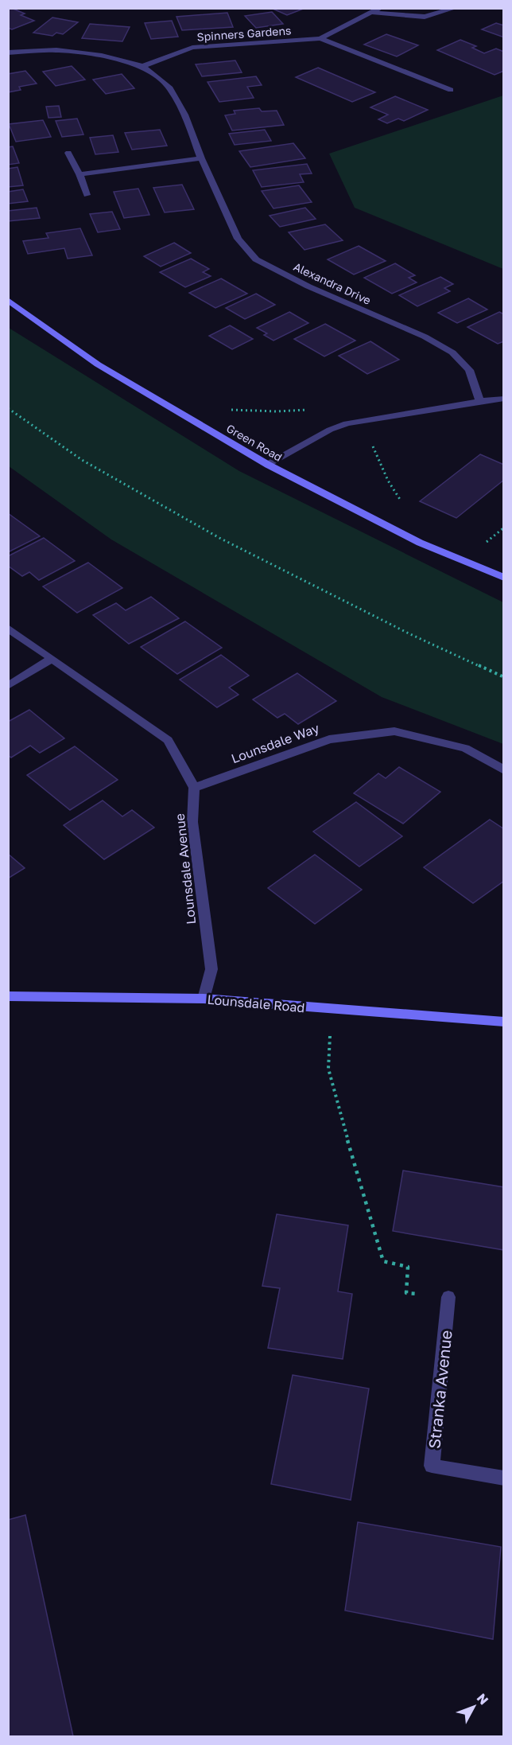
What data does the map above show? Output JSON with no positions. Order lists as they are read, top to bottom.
{
  "streets": {
    "street": [
      "Spinners Gardens",
      "Alexandra Drive",
      "Green Road",
      "Lounsdale Way",
      "Lounsdale Avenue",
      "Lounsdale Road",
      "Stranka Avenue"
    ]
  },
  "crossings": [
    ["Spinners Gardens", "Alexandra Drive"],
    ["Lounsdale Way", "Lounsdale Avenue"],
    ["Lounsdale Avenue", "Lounsdale Road"]
  ],
  "north": "top right"
}
